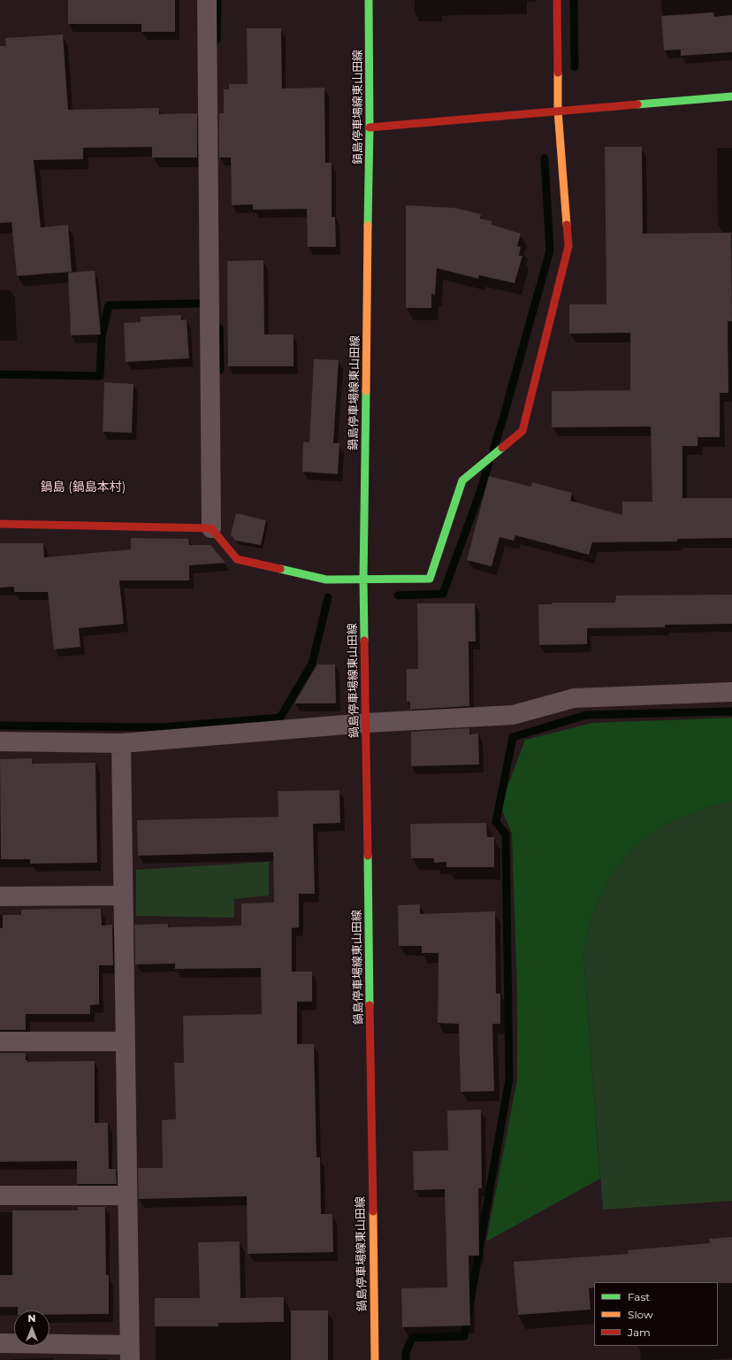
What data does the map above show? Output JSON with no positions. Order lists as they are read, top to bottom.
{
  "streets": {
    "street": ["鍋島停車場線東山田線"]
  },
  "districts": ["鍋島 (鍋島本村)"],
  "legend": ["Fast", "Slow", "Jam"],
  "north": "top"
}
